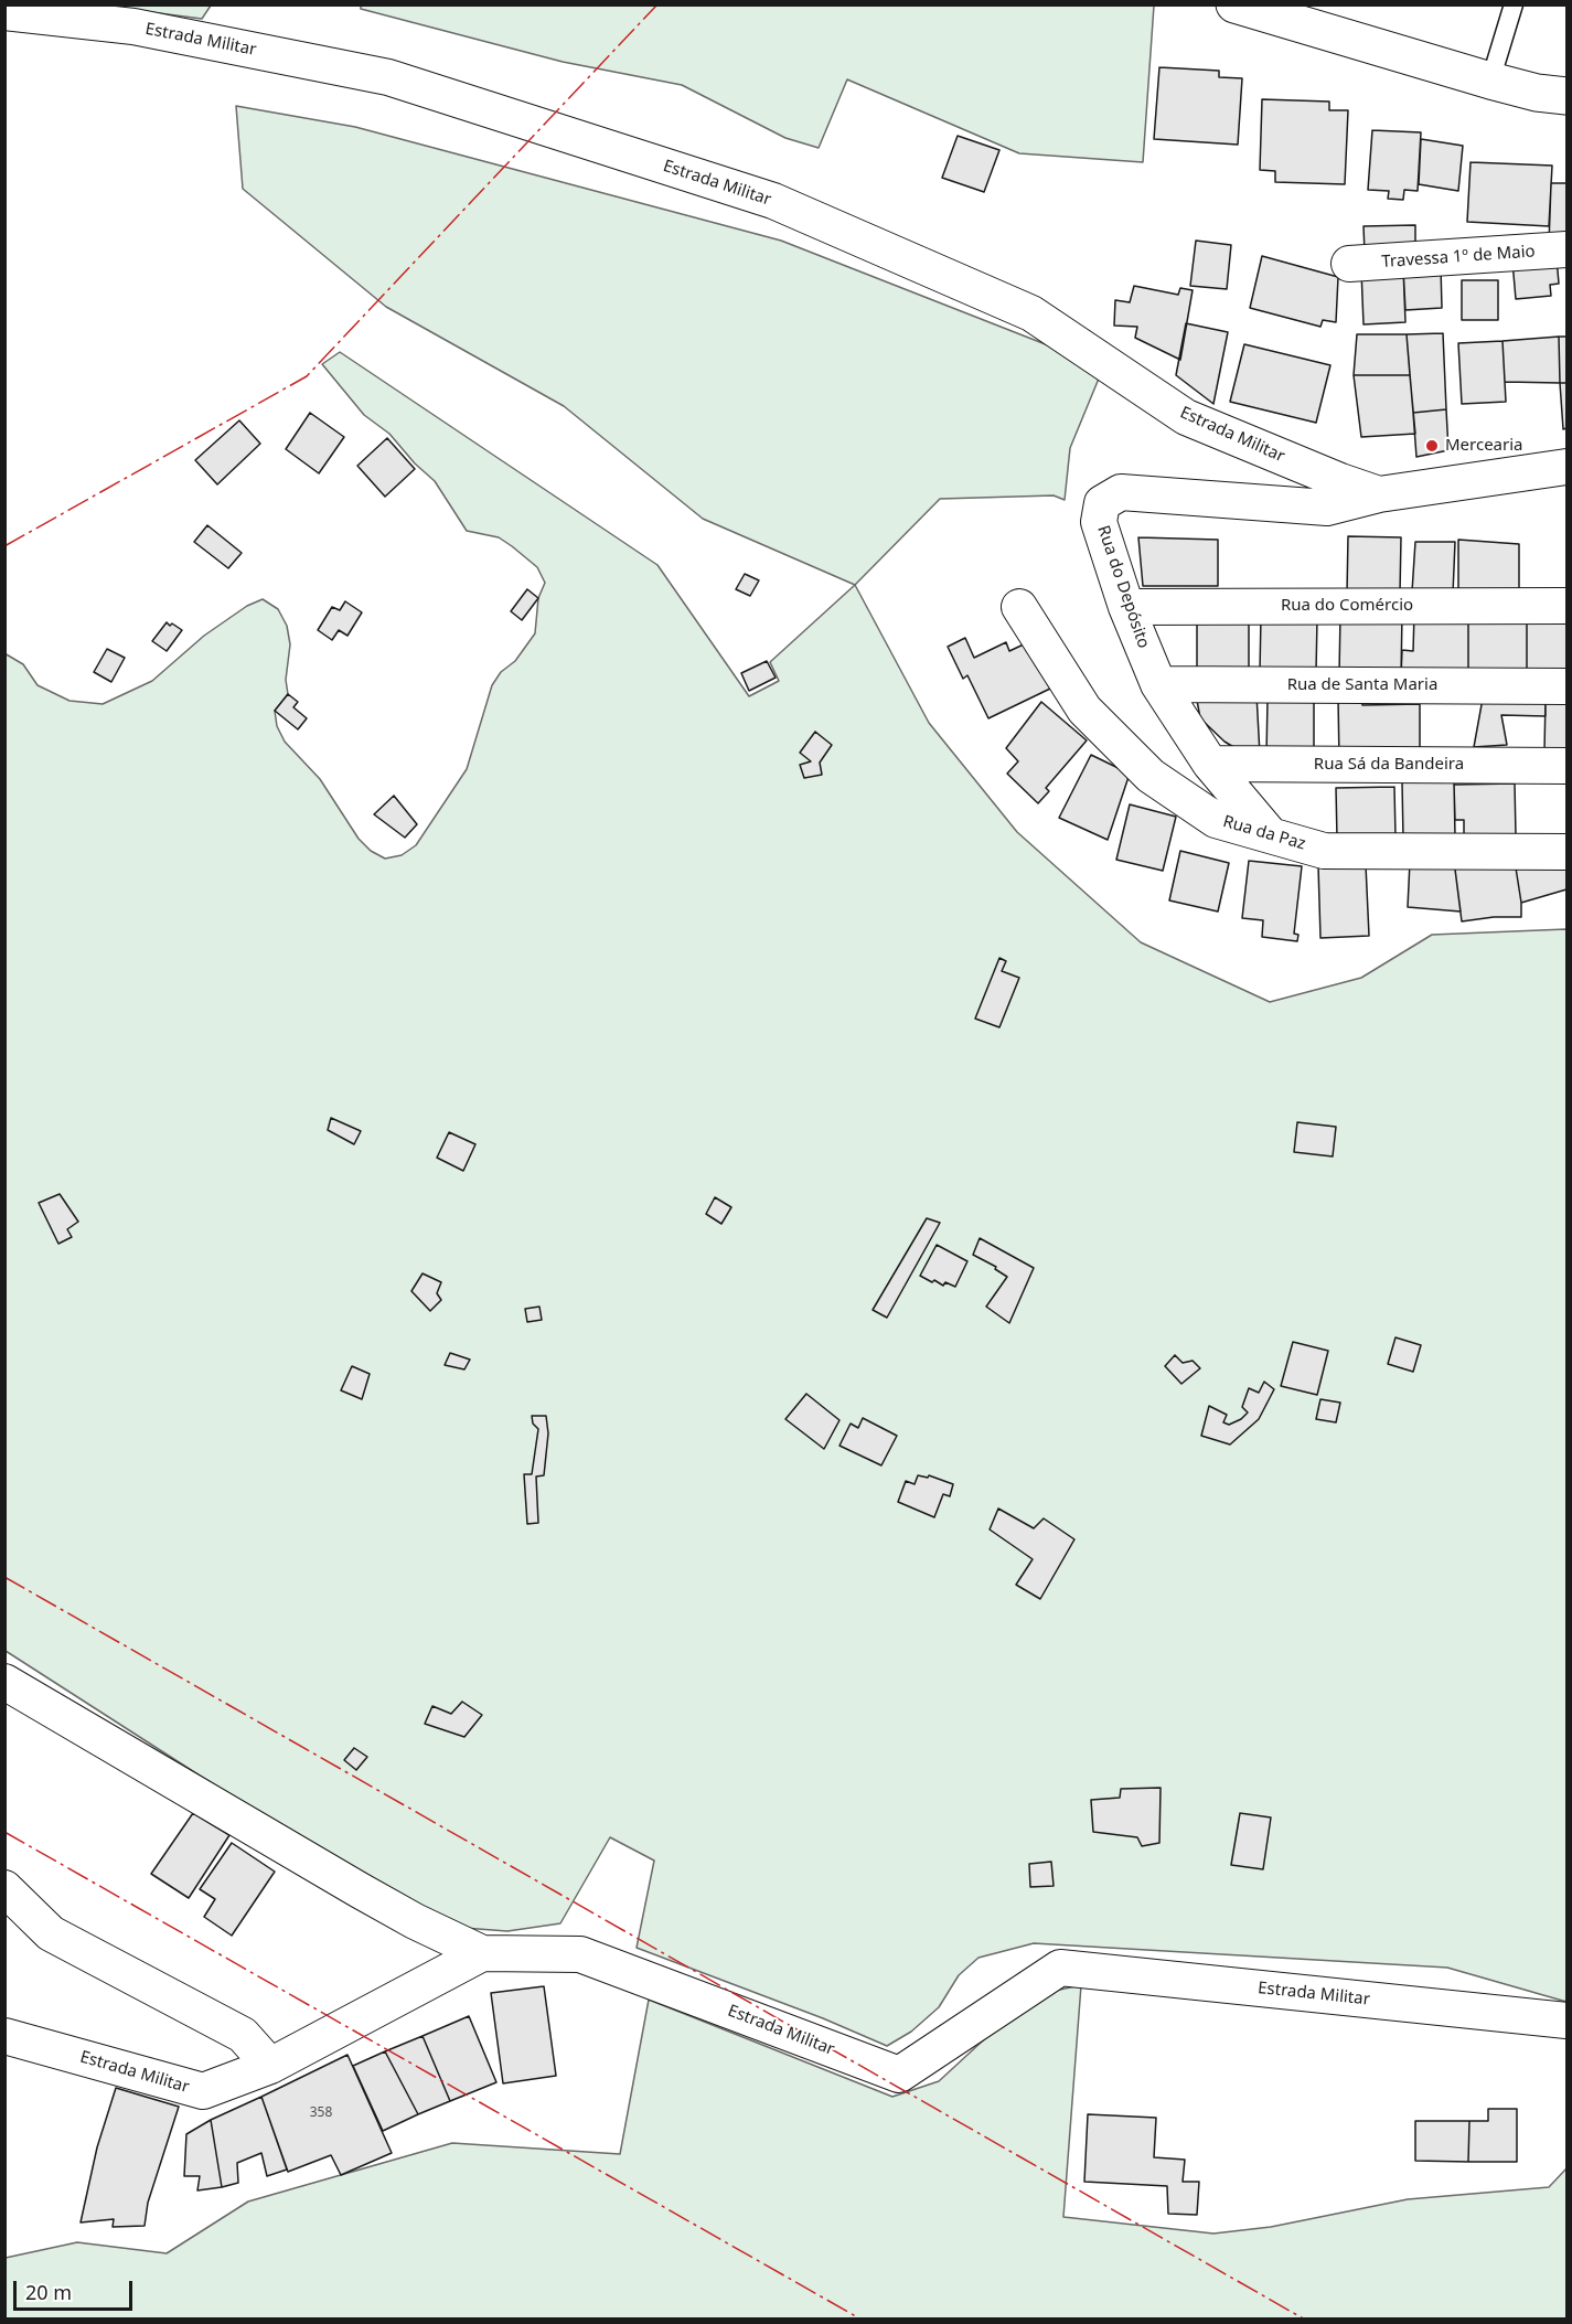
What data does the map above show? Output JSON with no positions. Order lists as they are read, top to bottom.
{
  "streets": {
    "street": [
      "Estrada Militar",
      "Travessa 1º de Maio",
      "Rua do Depósito",
      "Rua do Comércio",
      "Rua de Santa Maria",
      "Rua Sá da Bandeira",
      "Rua da Paz"
    ]
  },
  "crossings": [
    ["Estrada Militar", "Rua do Depósito"],
    ["Rua do Depósito", "Rua do Comércio"],
    ["Rua do Depósito", "Rua de Santa Maria"],
    ["Rua do Depósito", "Rua Sá da Bandeira"],
    ["Rua do Depósito", "Rua da Paz"]
  ],
  "places": ["Mercearia"],
  "house_numbers": ["358"],
  "scale_bar": "20 m"
}
